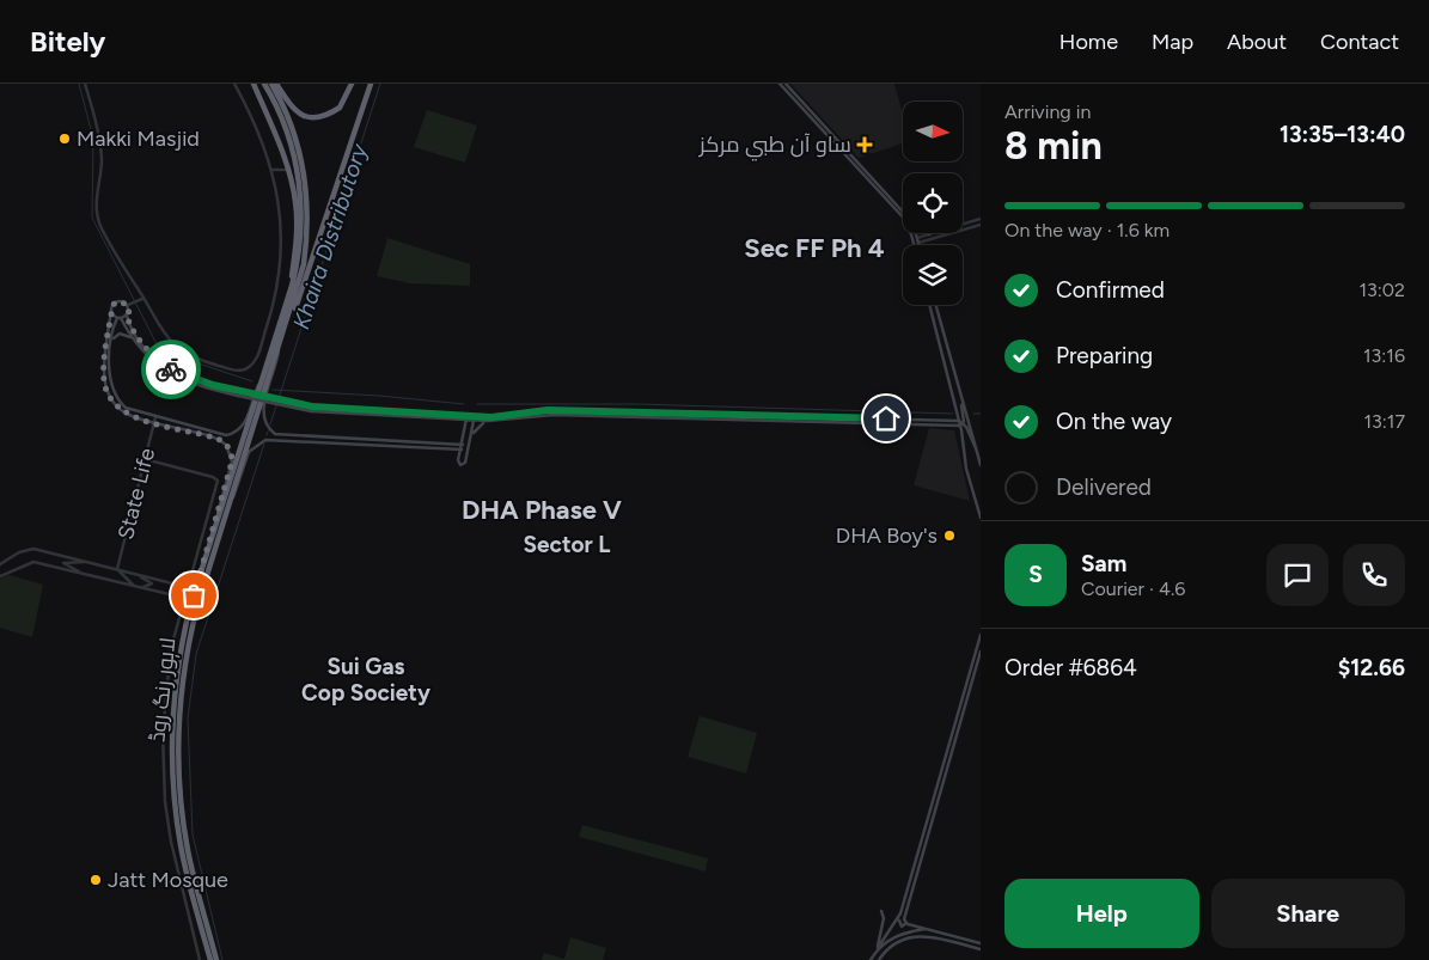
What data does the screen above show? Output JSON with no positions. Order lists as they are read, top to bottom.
{
  "streets": {
    "highway": ["لاہور رنگ روڈ"],
    "street": ["State Life"]
  },
  "districts": [
    "Sec FF Ph 4",
    "DHA Phase V",
    "Sector L",
    "Sui Gas Cop Society"
  ],
  "water": ["Khaira Distributory"],
  "places": {
    "other": ["Makki Masjid", "DHA Boy's", "Jatt Mosque"],
    "health": ["ساو آن طبي مرکز"]
  },
  "north": "right",
  "page": {
    "header": "Bitely",
    "nav": [
      "Home",
      "Map",
      "About",
      "Contact"
    ],
    "heading": ["8 min", "Arriving in", "13:35–13:40"],
    "panel": [
      "Sam",
      "Courier · 4.6",
      "Order #6864",
      "$12.66"
    ],
    "bar": "On the way · 1.6 km",
    "list": [
      ["Confirmed", "13:02"],
      ["Preparing", "13:16"],
      ["On the way", "13:17"],
      "Delivered"
    ],
    "round": "S",
    "buttons": ["Help", "Share"]
  }
}
